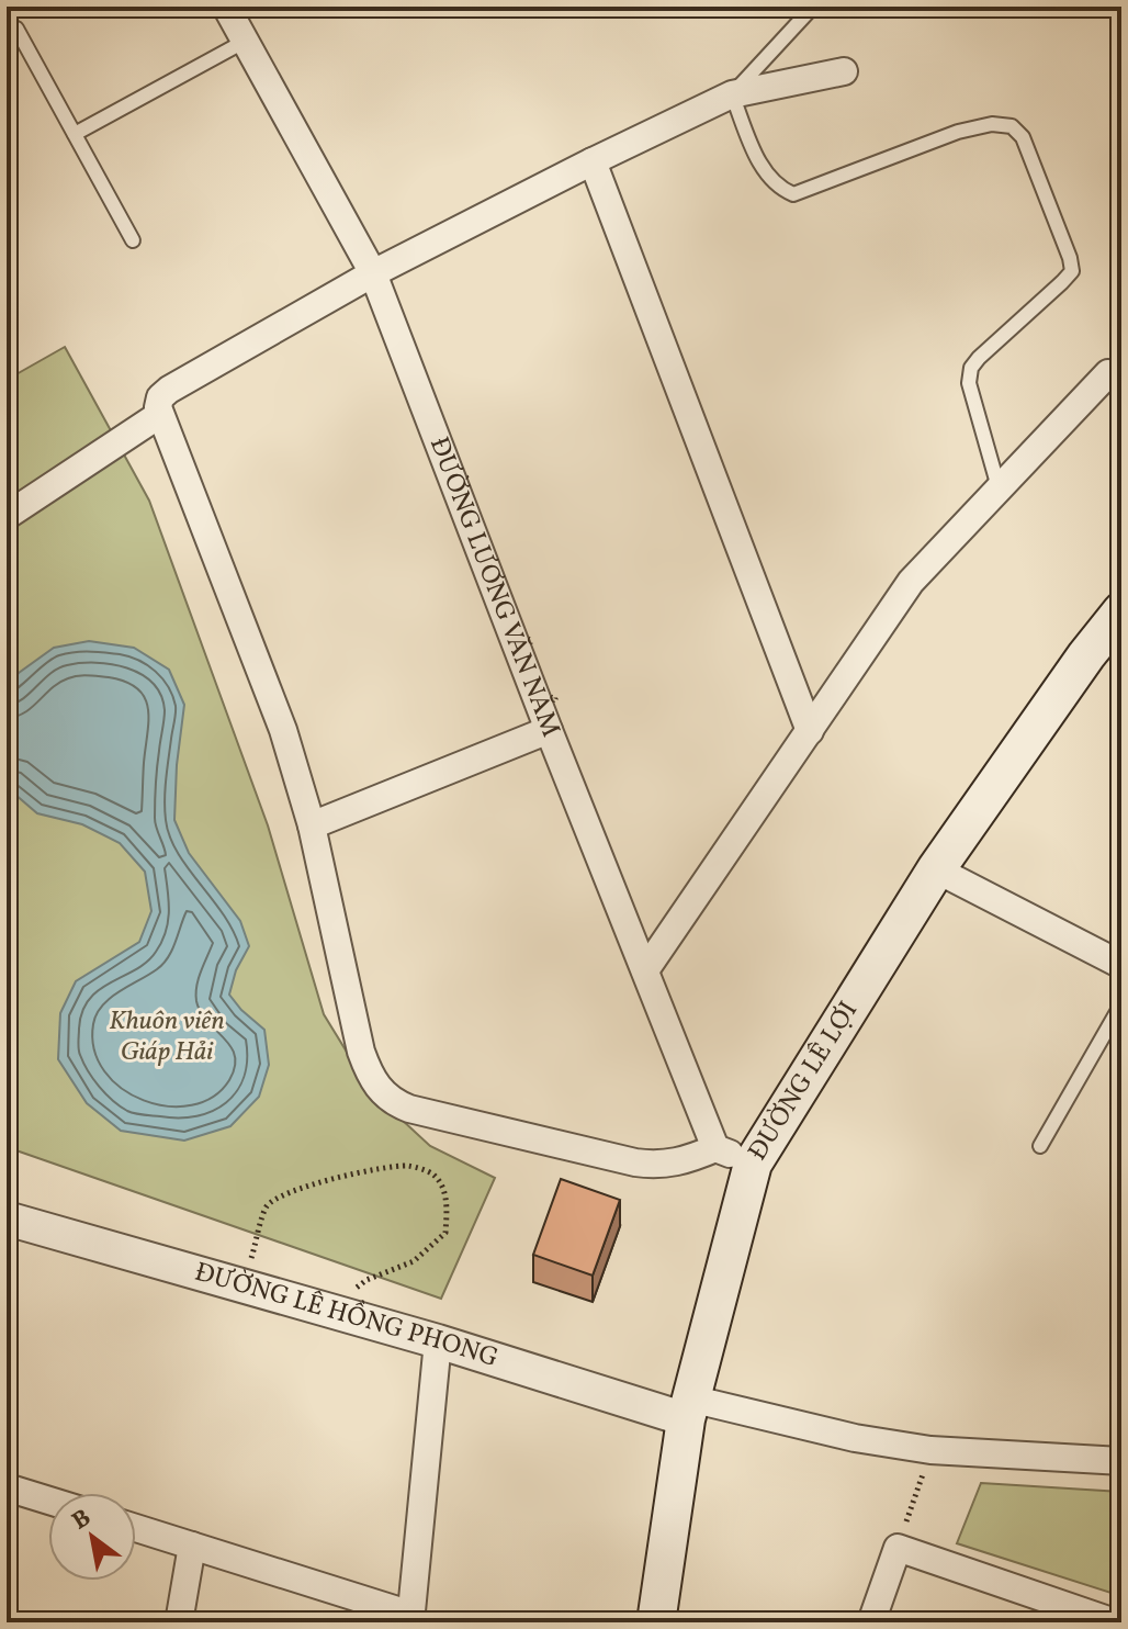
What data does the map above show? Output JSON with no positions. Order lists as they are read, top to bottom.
{
  "streets": {
    "main road": ["ĐƯỜNG LÊ LỢI"],
    "street": ["ĐƯỜNG LƯƠNG VĂN NẮM", "ĐƯỜNG LÊ HỒNG PHONG"]
  },
  "crossings": [
    ["ĐƯỜNG LÊ LỢI", "ĐƯỜNG LÊ HỒNG PHONG"]
  ],
  "parks": ["Khuôn viên Giáp Hải"],
  "north": "top left"
}
